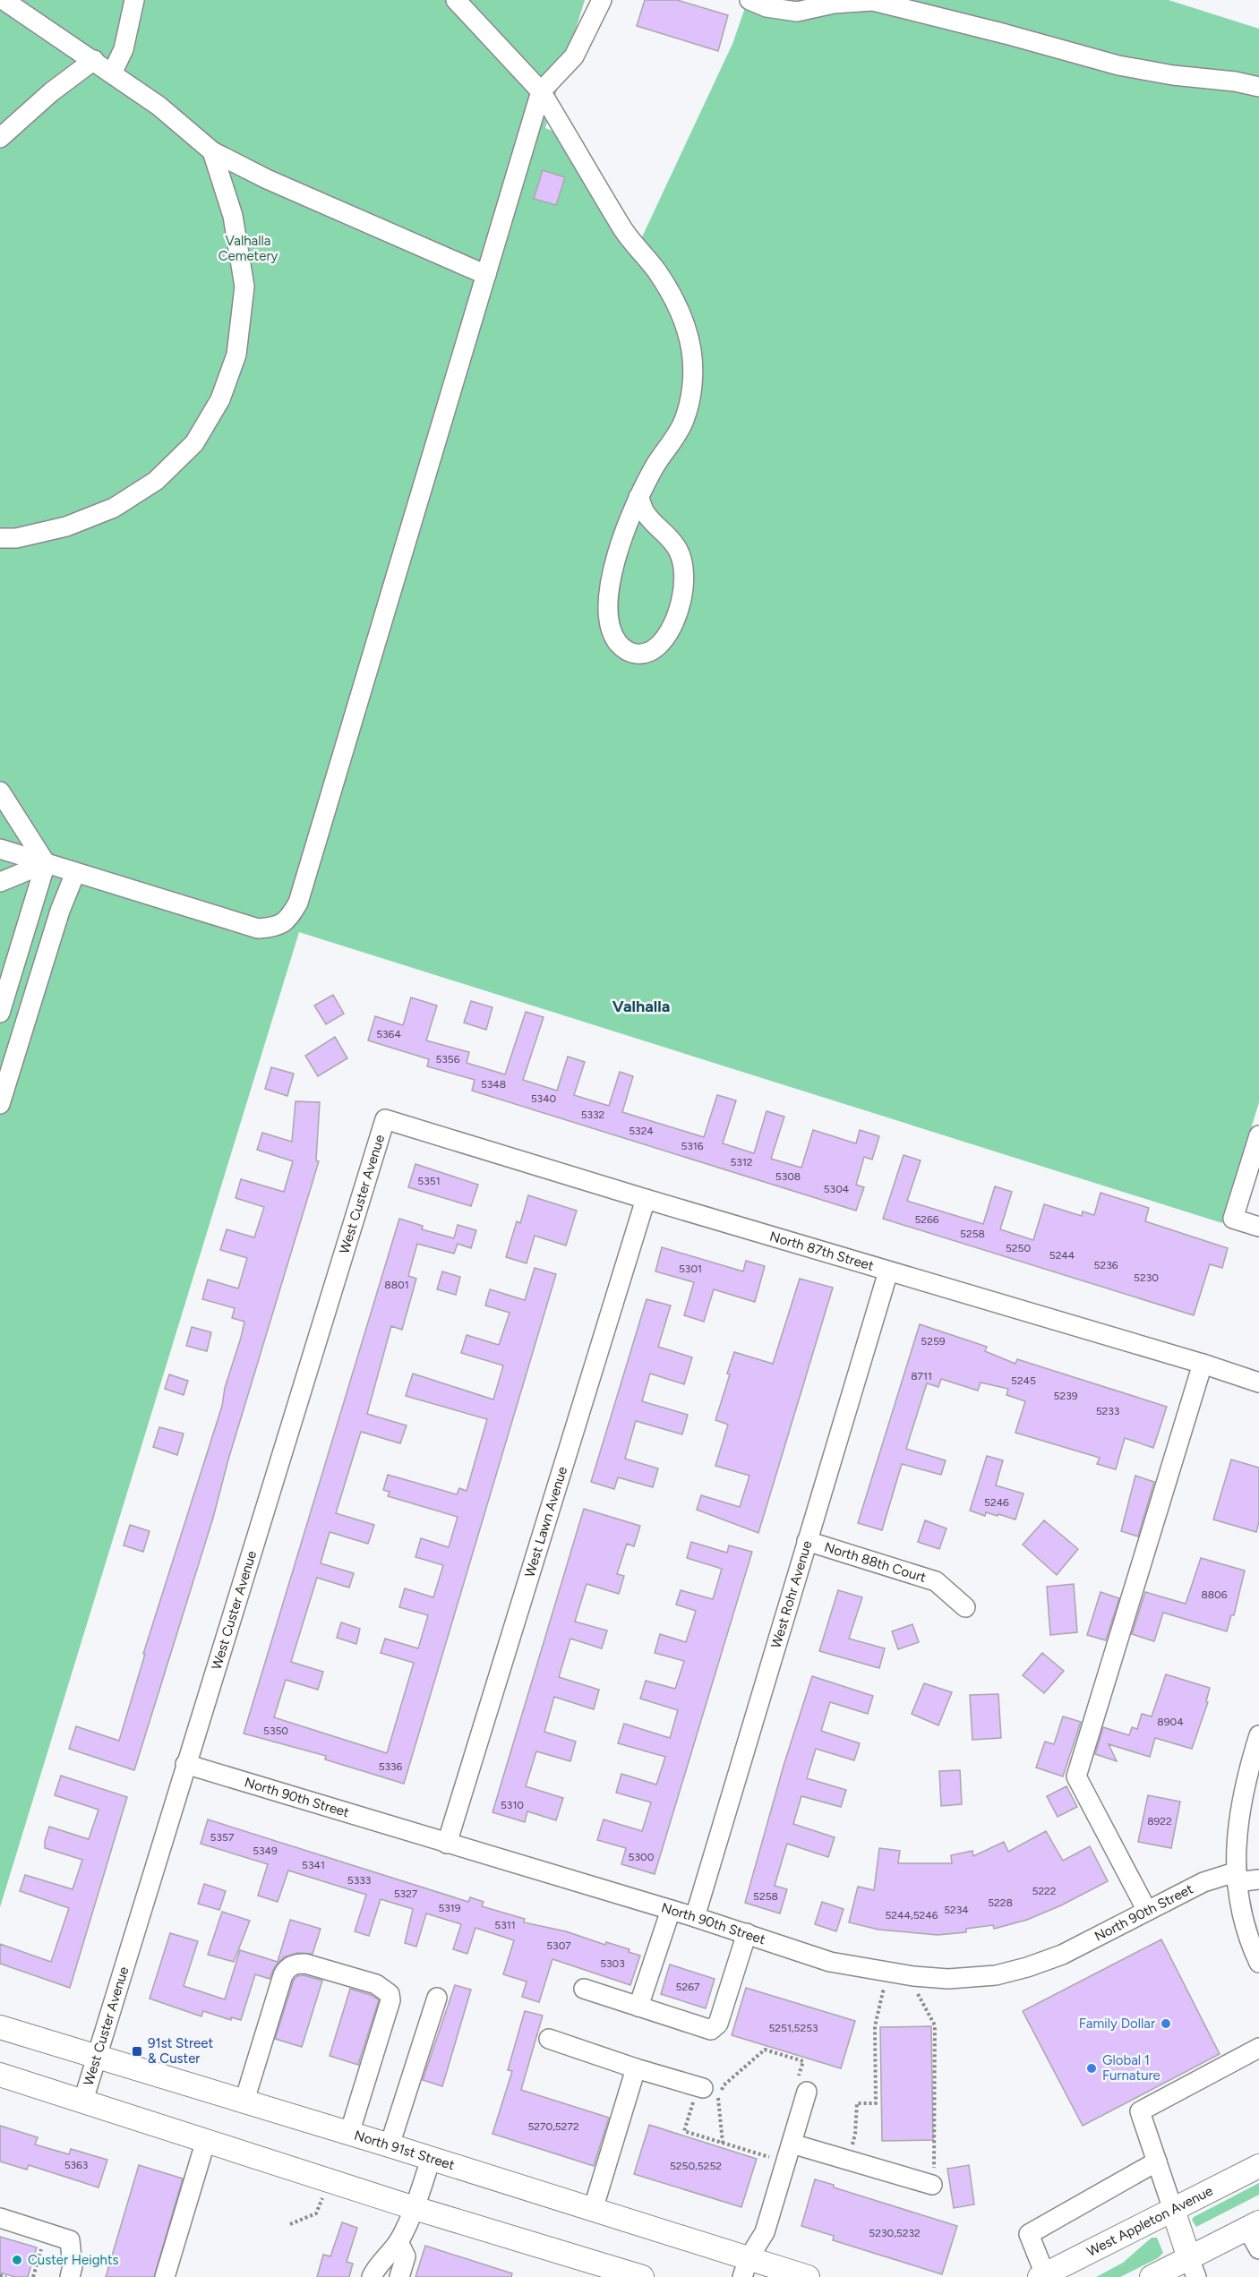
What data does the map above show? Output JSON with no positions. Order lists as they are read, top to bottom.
{
  "streets": {
    "main road": ["North 91st Street", "West Appleton Avenue"],
    "street": [
      "West Custer Avenue",
      "North 87th Street",
      "West Lawn Avenue",
      "North 88th Court",
      "West Rohr Avenue",
      "North 90th Street"
    ]
  },
  "crossings": [
    ["West Custer Avenue", "North 87th Street"],
    ["West Custer Avenue", "North 90th Street"],
    ["West Custer Avenue", "North 91st Street"],
    ["North 87th Street", "West Lawn Avenue"],
    ["North 87th Street", "West Rohr Avenue"],
    ["West Lawn Avenue", "North 90th Street"],
    ["North 88th Court", "West Rohr Avenue"],
    ["West Rohr Avenue", "North 90th Street"]
  ],
  "districts": ["Valhalla"],
  "parks": ["Valhalla Cemetery"],
  "places": {
    "other": ["Family Dollar", "Global 1 Furnature", "Custer Heights"],
    "transit": ["91st Street & Custer"]
  },
  "house_numbers": [
    "5364",
    "5356",
    "5348",
    "5340",
    "5332",
    "5324",
    "5316",
    "5312",
    "5308",
    "5351",
    "5304",
    "5266",
    "5258",
    "5250",
    "5244",
    "5236",
    "5301",
    "5230",
    "8801",
    "5259",
    "8711",
    "5245",
    "5239",
    "5233",
    "5246",
    "8806",
    "8904",
    "5350",
    "5336",
    "5310",
    "8922",
    "5357",
    "5349",
    "5300",
    "5341",
    "5333",
    "5222",
    "5327",
    "5258",
    "5228",
    "5319",
    "5234",
    "5244,5246",
    "5311",
    "5307",
    "5303",
    "5267",
    "5251,5253",
    "5270,5272",
    "5363",
    "5250,5252",
    "5230,5232"
  ]
}
